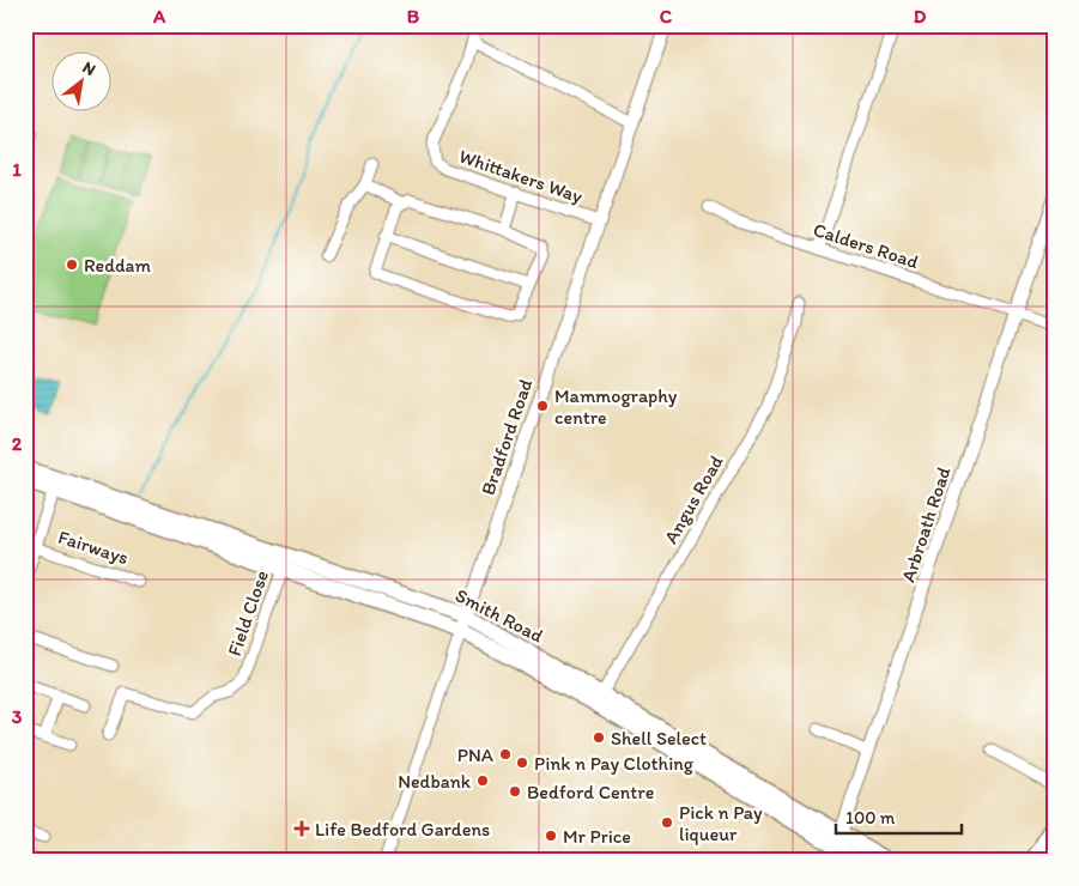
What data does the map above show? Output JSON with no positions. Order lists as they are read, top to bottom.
{
  "streets": {
    "main road": ["Smith Road"],
    "street": [
      "Whittakers Way",
      "Calders Road",
      "Bradford Road",
      "Angus Road",
      "Arbroath Road",
      "Fairways",
      "Field Close"
    ]
  },
  "crossings": [
    ["Whittakers Way", "Bradford Road"],
    ["Calders Road", "Arbroath Road"],
    ["Bradford Road", "Smith Road"],
    ["Angus Road", "Smith Road"],
    ["Arbroath Road", "Smith Road"],
    ["Field Close", "Smith Road"]
  ],
  "places": {
    "other": [
      "Reddam",
      "Mammography centre",
      "Shell Select",
      "PNA",
      "Pink n Pay Clothing",
      "Nedbank",
      "Bedford Centre",
      "Pick n Pay liqueur",
      "Mr Price"
    ],
    "health": ["Life Bedford Gardens"]
  },
  "scale_bar": "100 m",
  "north": "top right",
  "grid": {
    "columns": [
      "A",
      "B",
      "C",
      "D"
    ],
    "rows": ["1", "2", "3"]
  }
}
